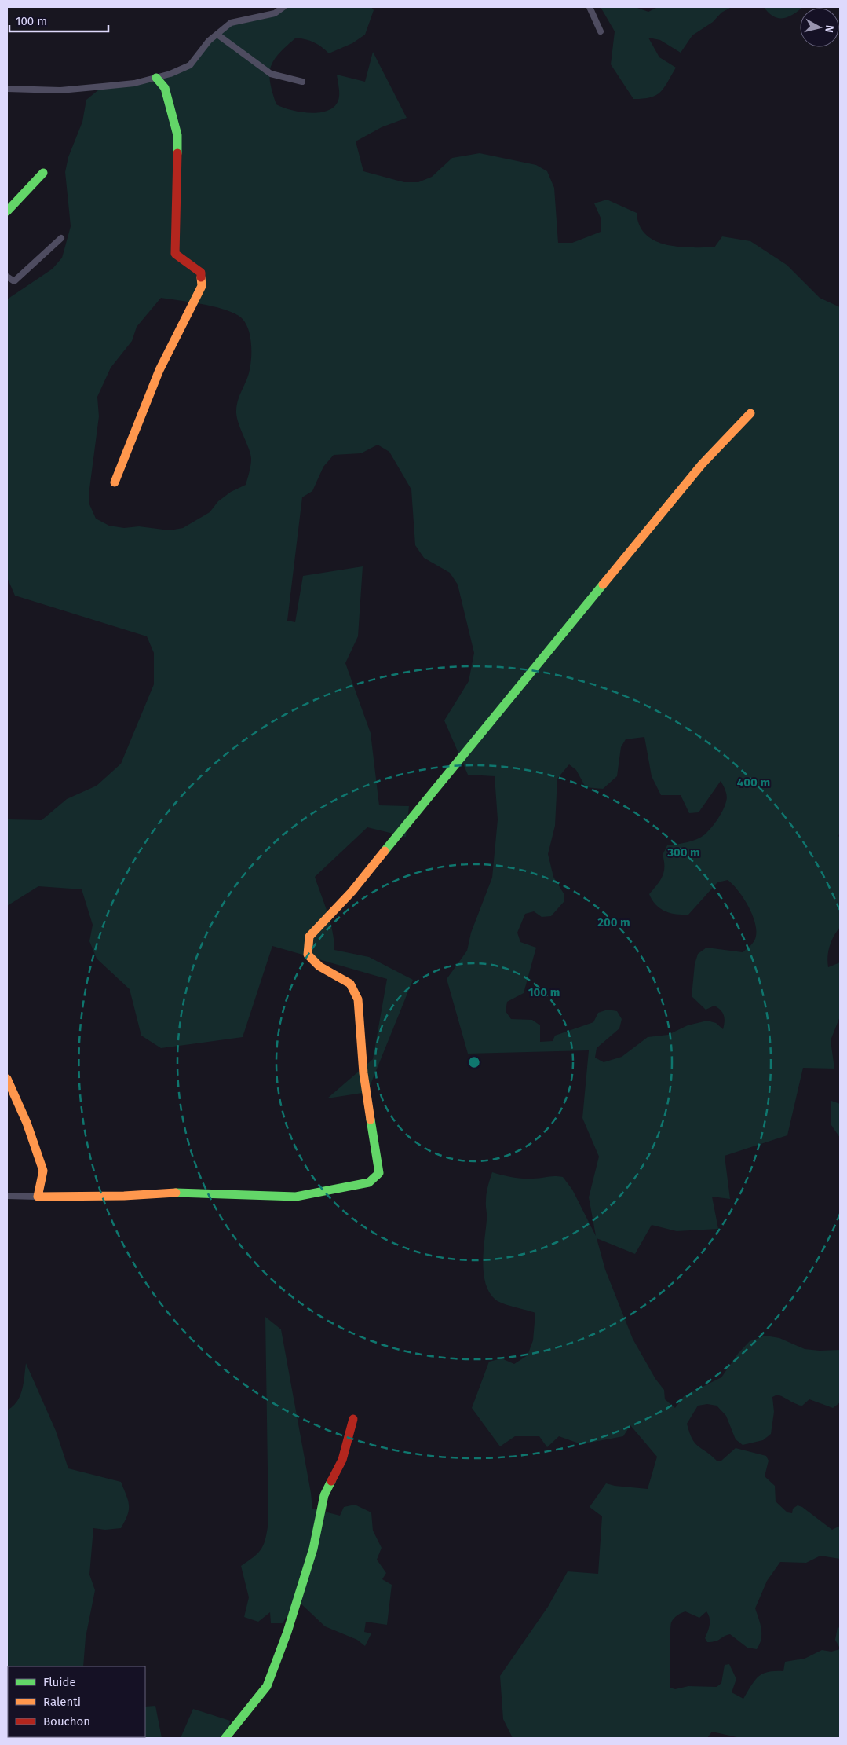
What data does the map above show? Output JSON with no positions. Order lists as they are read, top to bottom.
{
  "legend": ["Fluide", "Ralenti", "Bouchon"],
  "scale_bar": "100 m",
  "north": "right",
  "rings": [
    "400 m",
    "300 m",
    "200 m",
    "100 m"
  ]
}
